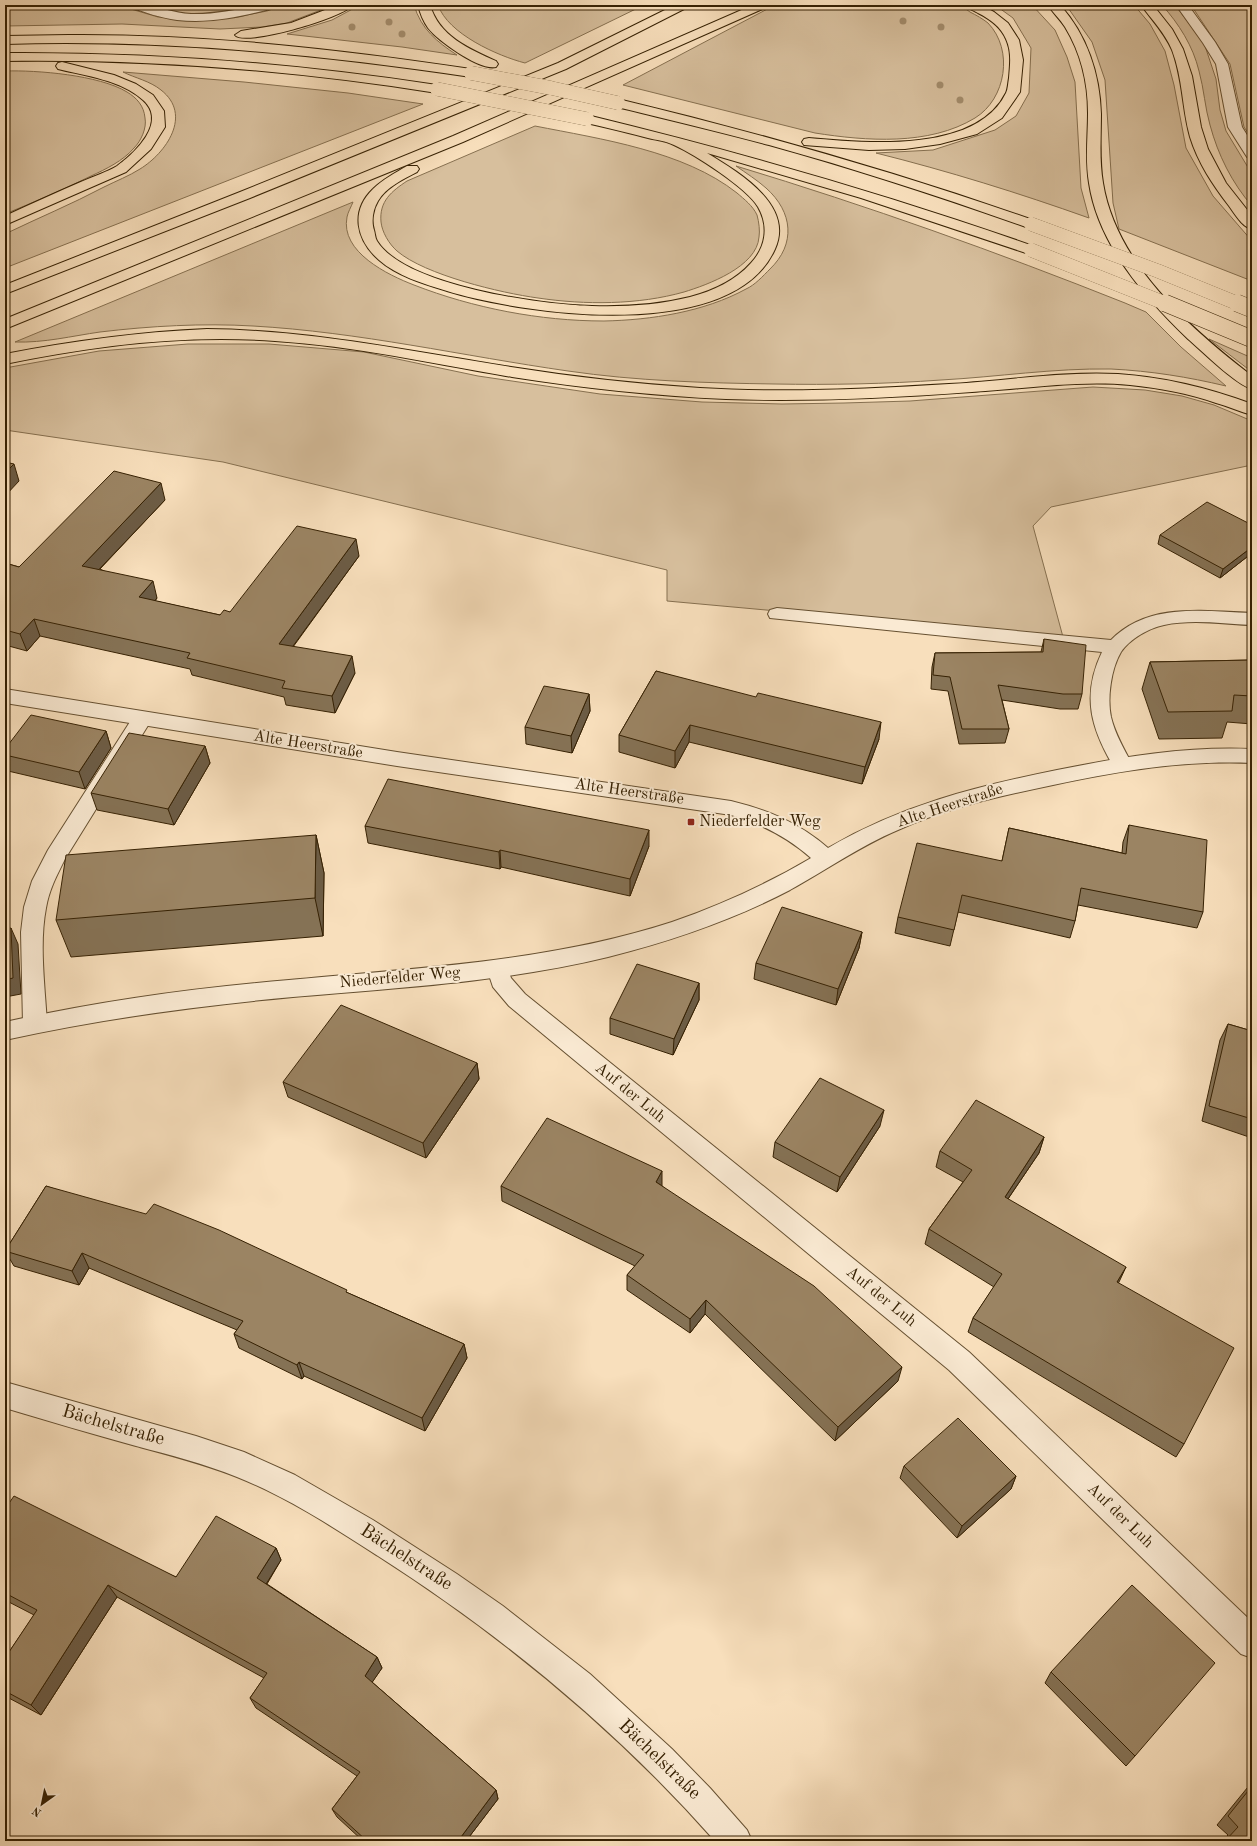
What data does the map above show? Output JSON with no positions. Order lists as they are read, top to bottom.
{
  "streets": {
    "street": [
      "Alte Heerstraße",
      "Niederfelder Weg",
      "Auf der Luh",
      "Bächelstraße"
    ]
  },
  "crossings": [
    ["Alte Heerstraße", "Niederfelder Weg"],
    ["Niederfelder Weg", "Auf der Luh"]
  ],
  "places": {
    "transit": ["Niederfelder Weg"]
  },
  "north": "bottom left"
}
